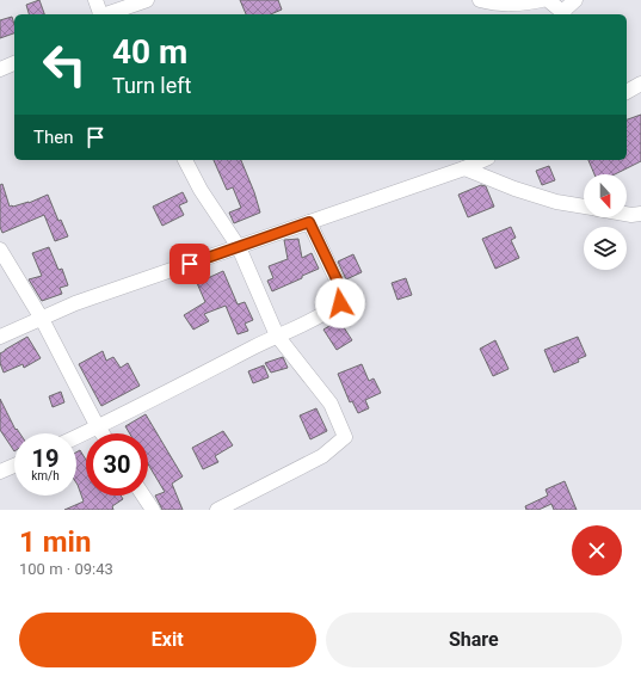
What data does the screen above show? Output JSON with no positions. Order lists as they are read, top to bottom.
{
  "north": "bottom",
  "page": {
    "turn": ["40 m", "Turn left"],
    "then": "Then",
    "speed": "19 km/h",
    "limit": "30",
    "heading": ["1 min", "100 m · 09:43"],
    "buttons": ["Exit", "Share"]
  }
}
